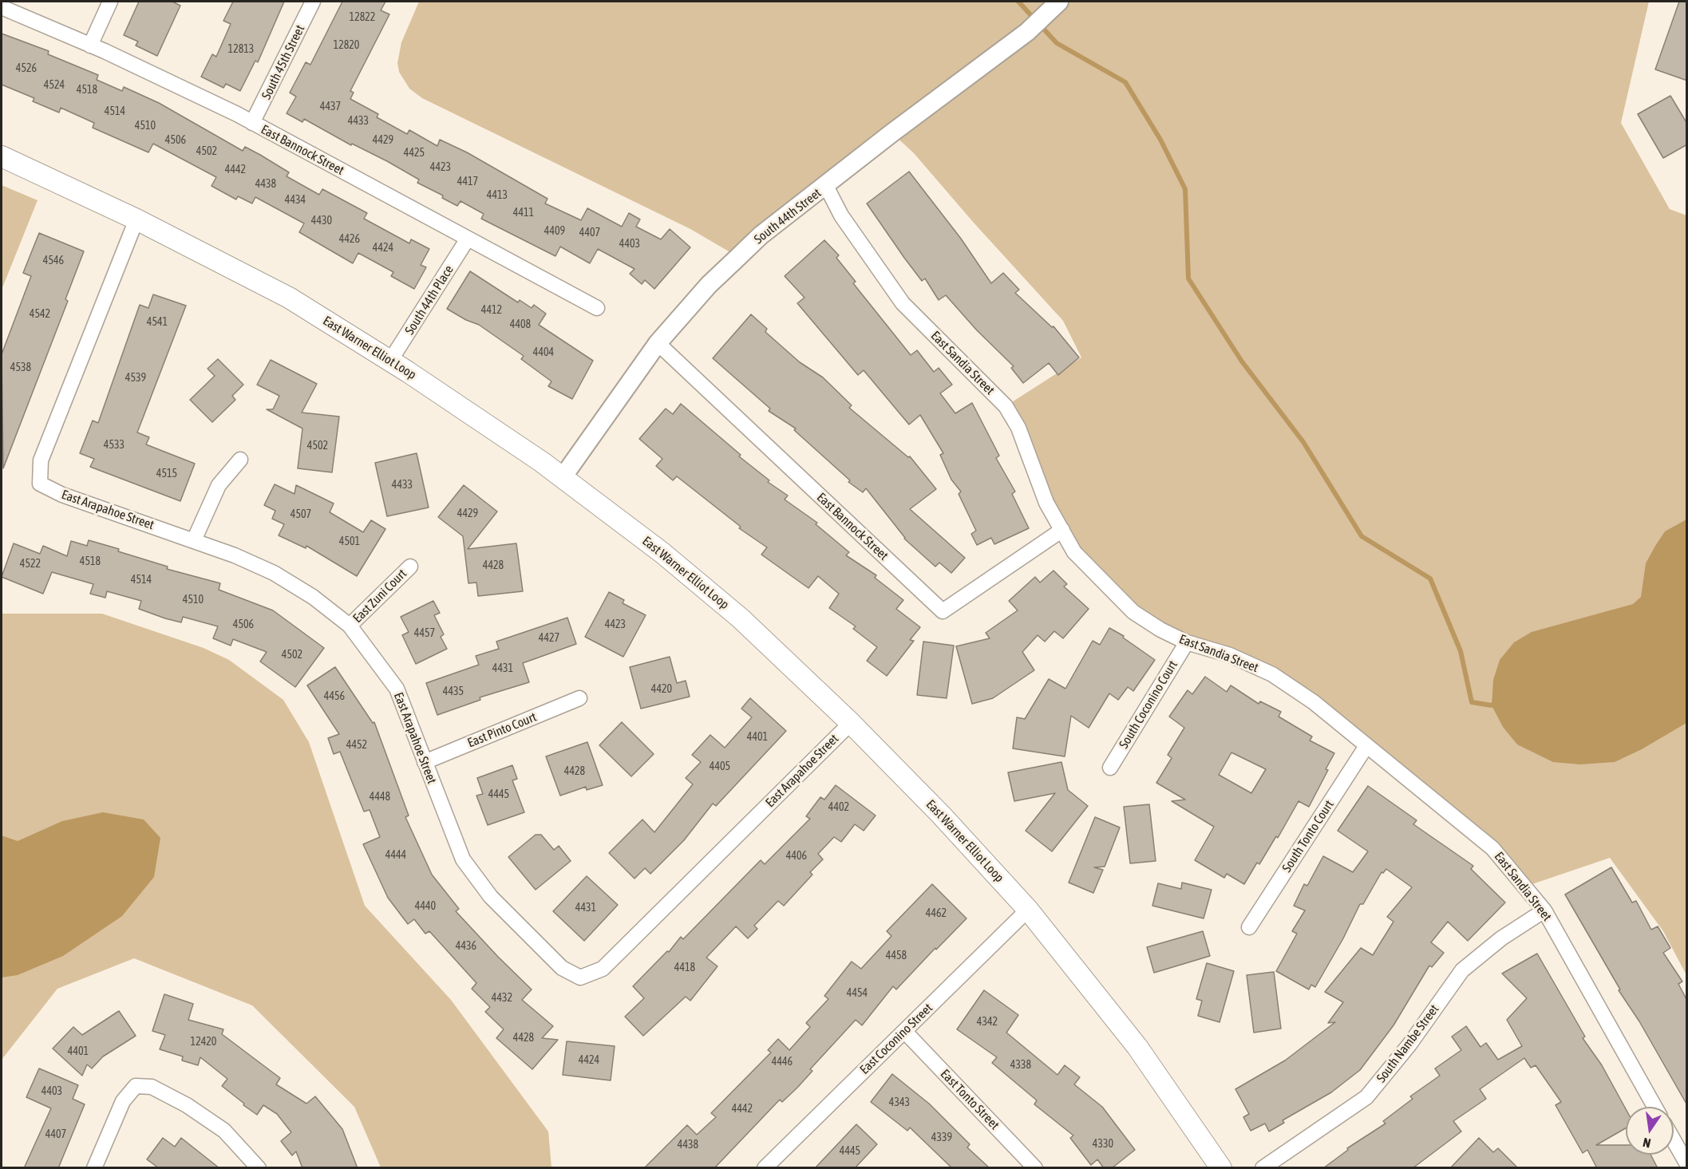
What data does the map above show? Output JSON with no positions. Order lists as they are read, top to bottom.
{
  "streets": {
    "main road": ["East Warner Elliot Loop"],
    "street": [
      "South 45th Street",
      "East Bannock Street",
      "South 44th Street",
      "South 44th Place",
      "East Sandia Street",
      "East Arapahoe Street",
      "East Zuni Court",
      "South Coconino Court",
      "East Pinto Court",
      "South Tonto Court",
      "East Coconino Street",
      "South Nambe Street",
      "East Tonto Street"
    ]
  },
  "crossings": [
    ["South 45th Street", "East Bannock Street"],
    ["East Bannock Street", "South 44th Street"],
    ["East Bannock Street", "South 44th Place"],
    ["East Bannock Street", "East Sandia Street"],
    ["South 44th Street", "East Warner Elliot Loop"],
    ["South 44th Street", "East Sandia Street"],
    ["South 44th Place", "East Warner Elliot Loop"],
    ["East Warner Elliot Loop", "East Arapahoe Street"],
    ["East Warner Elliot Loop", "East Coconino Street"],
    ["East Sandia Street", "South Coconino Court"],
    ["East Sandia Street", "South Tonto Court"],
    ["East Sandia Street", "South Nambe Street"],
    ["East Arapahoe Street", "East Zuni Court"],
    ["East Arapahoe Street", "East Pinto Court"],
    ["East Coconino Street", "East Tonto Street"]
  ],
  "house_numbers": [
    "12822",
    "12820",
    "12813",
    "4526",
    "4524",
    "4518",
    "4437",
    "4514",
    "4433",
    "4510",
    "4506",
    "4429",
    "4502",
    "4425",
    "4423",
    "4442",
    "4417",
    "4438",
    "4413",
    "4434",
    "4411",
    "4430",
    "4409",
    "4407",
    "4426",
    "4403",
    "4424",
    "4546",
    "4412",
    "4542",
    "4541",
    "4408",
    "4404",
    "4538",
    "4539",
    "4533",
    "4502",
    "4515",
    "4433",
    "4429",
    "4507",
    "4501",
    "4518",
    "4522",
    "4428",
    "4514",
    "4510",
    "4506",
    "4423",
    "4457",
    "4427",
    "4502",
    "4431",
    "4420",
    "4435",
    "4456",
    "4401",
    "4452",
    "4405",
    "4428",
    "4445",
    "4448",
    "4402",
    "4444",
    "4406",
    "4440",
    "4431",
    "4462",
    "4436",
    "4458",
    "4418",
    "4454",
    "4432",
    "4342",
    "4428",
    "12420",
    "4401",
    "4424",
    "4446",
    "4338",
    "4403",
    "4343",
    "4442",
    "4407",
    "4339",
    "4330",
    "4438",
    "4445"
  ],
  "north": "bottom"
}
